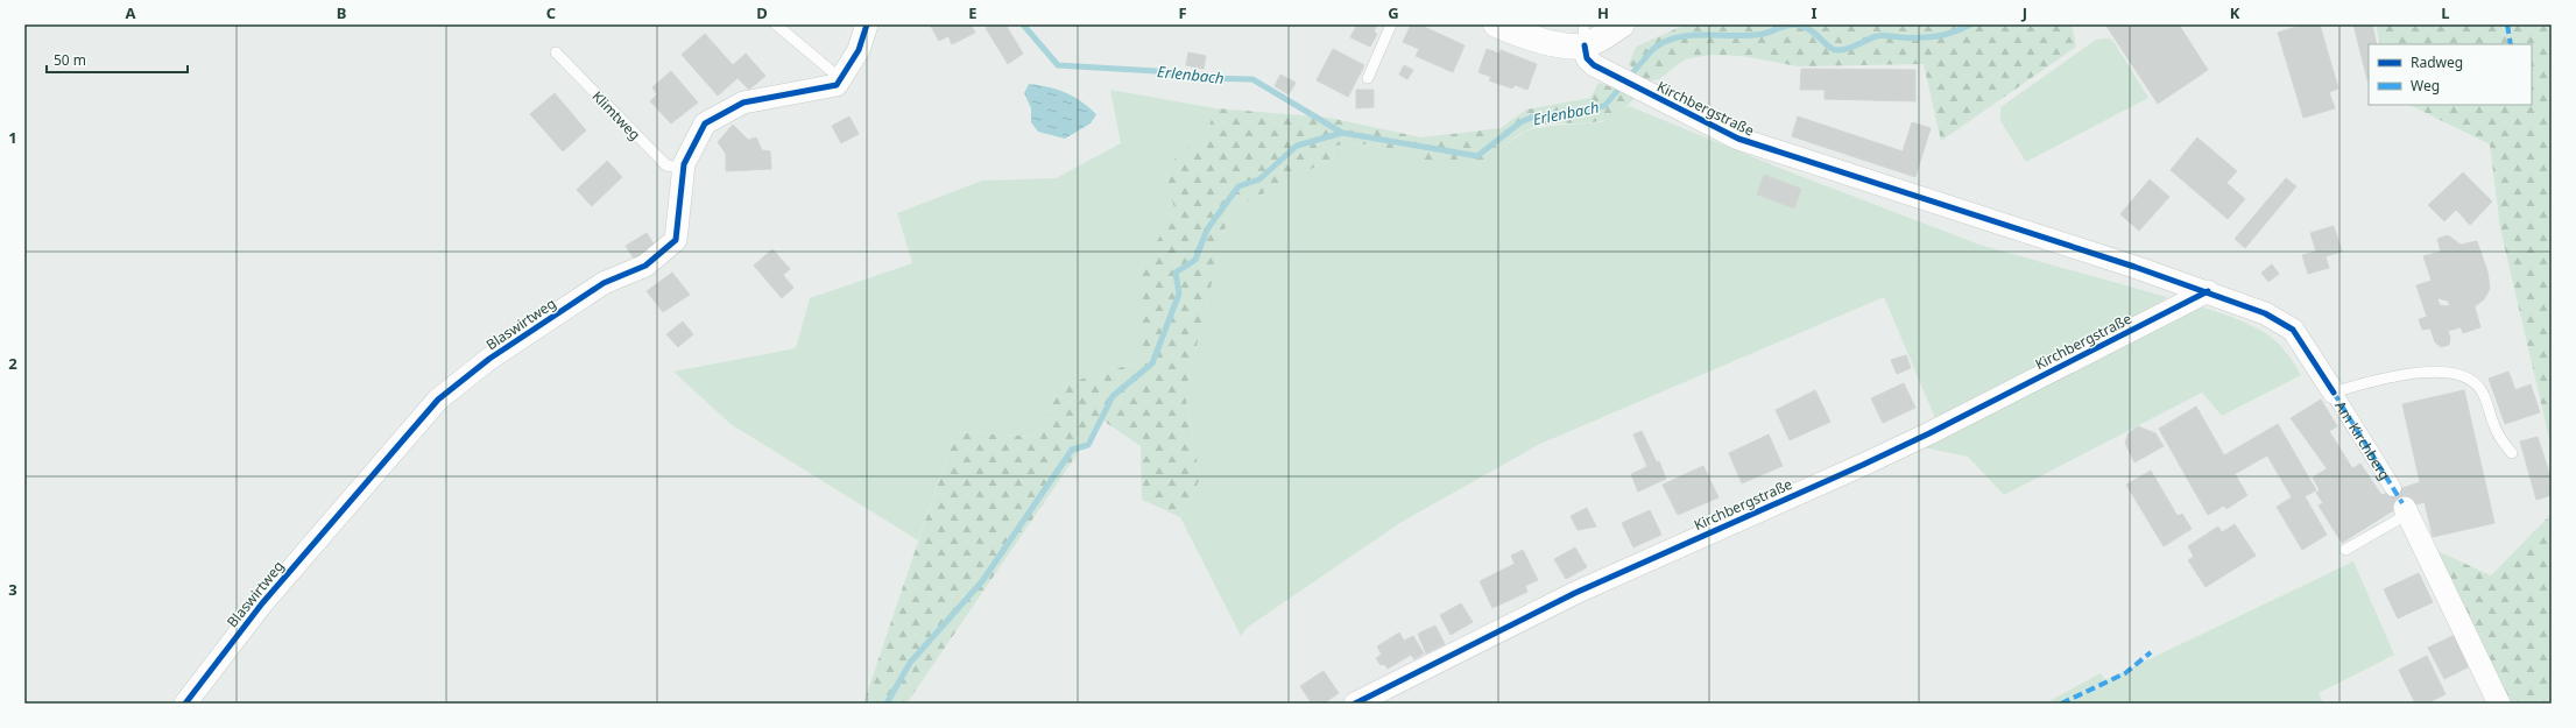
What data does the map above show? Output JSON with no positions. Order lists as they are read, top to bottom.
{
  "streets": {
    "street": ["Kirchbergstraße", "Blaswirtweg", "Am Kirchberg"],
    "lane": ["Klimtweg"]
  },
  "crossings": [
    ["Kirchbergstraße", "Am Kirchberg"],
    ["Klimtweg", "Blaswirtweg"]
  ],
  "water": ["Erlenbach"],
  "legend": ["Radweg", "Weg"],
  "scale_bar": "50 m",
  "grid": {
    "columns": [
      "A",
      "B",
      "C",
      "D",
      "E",
      "F",
      "G",
      "H",
      "I",
      "J",
      "K",
      "L"
    ],
    "rows": ["1", "2", "3"]
  }
}
